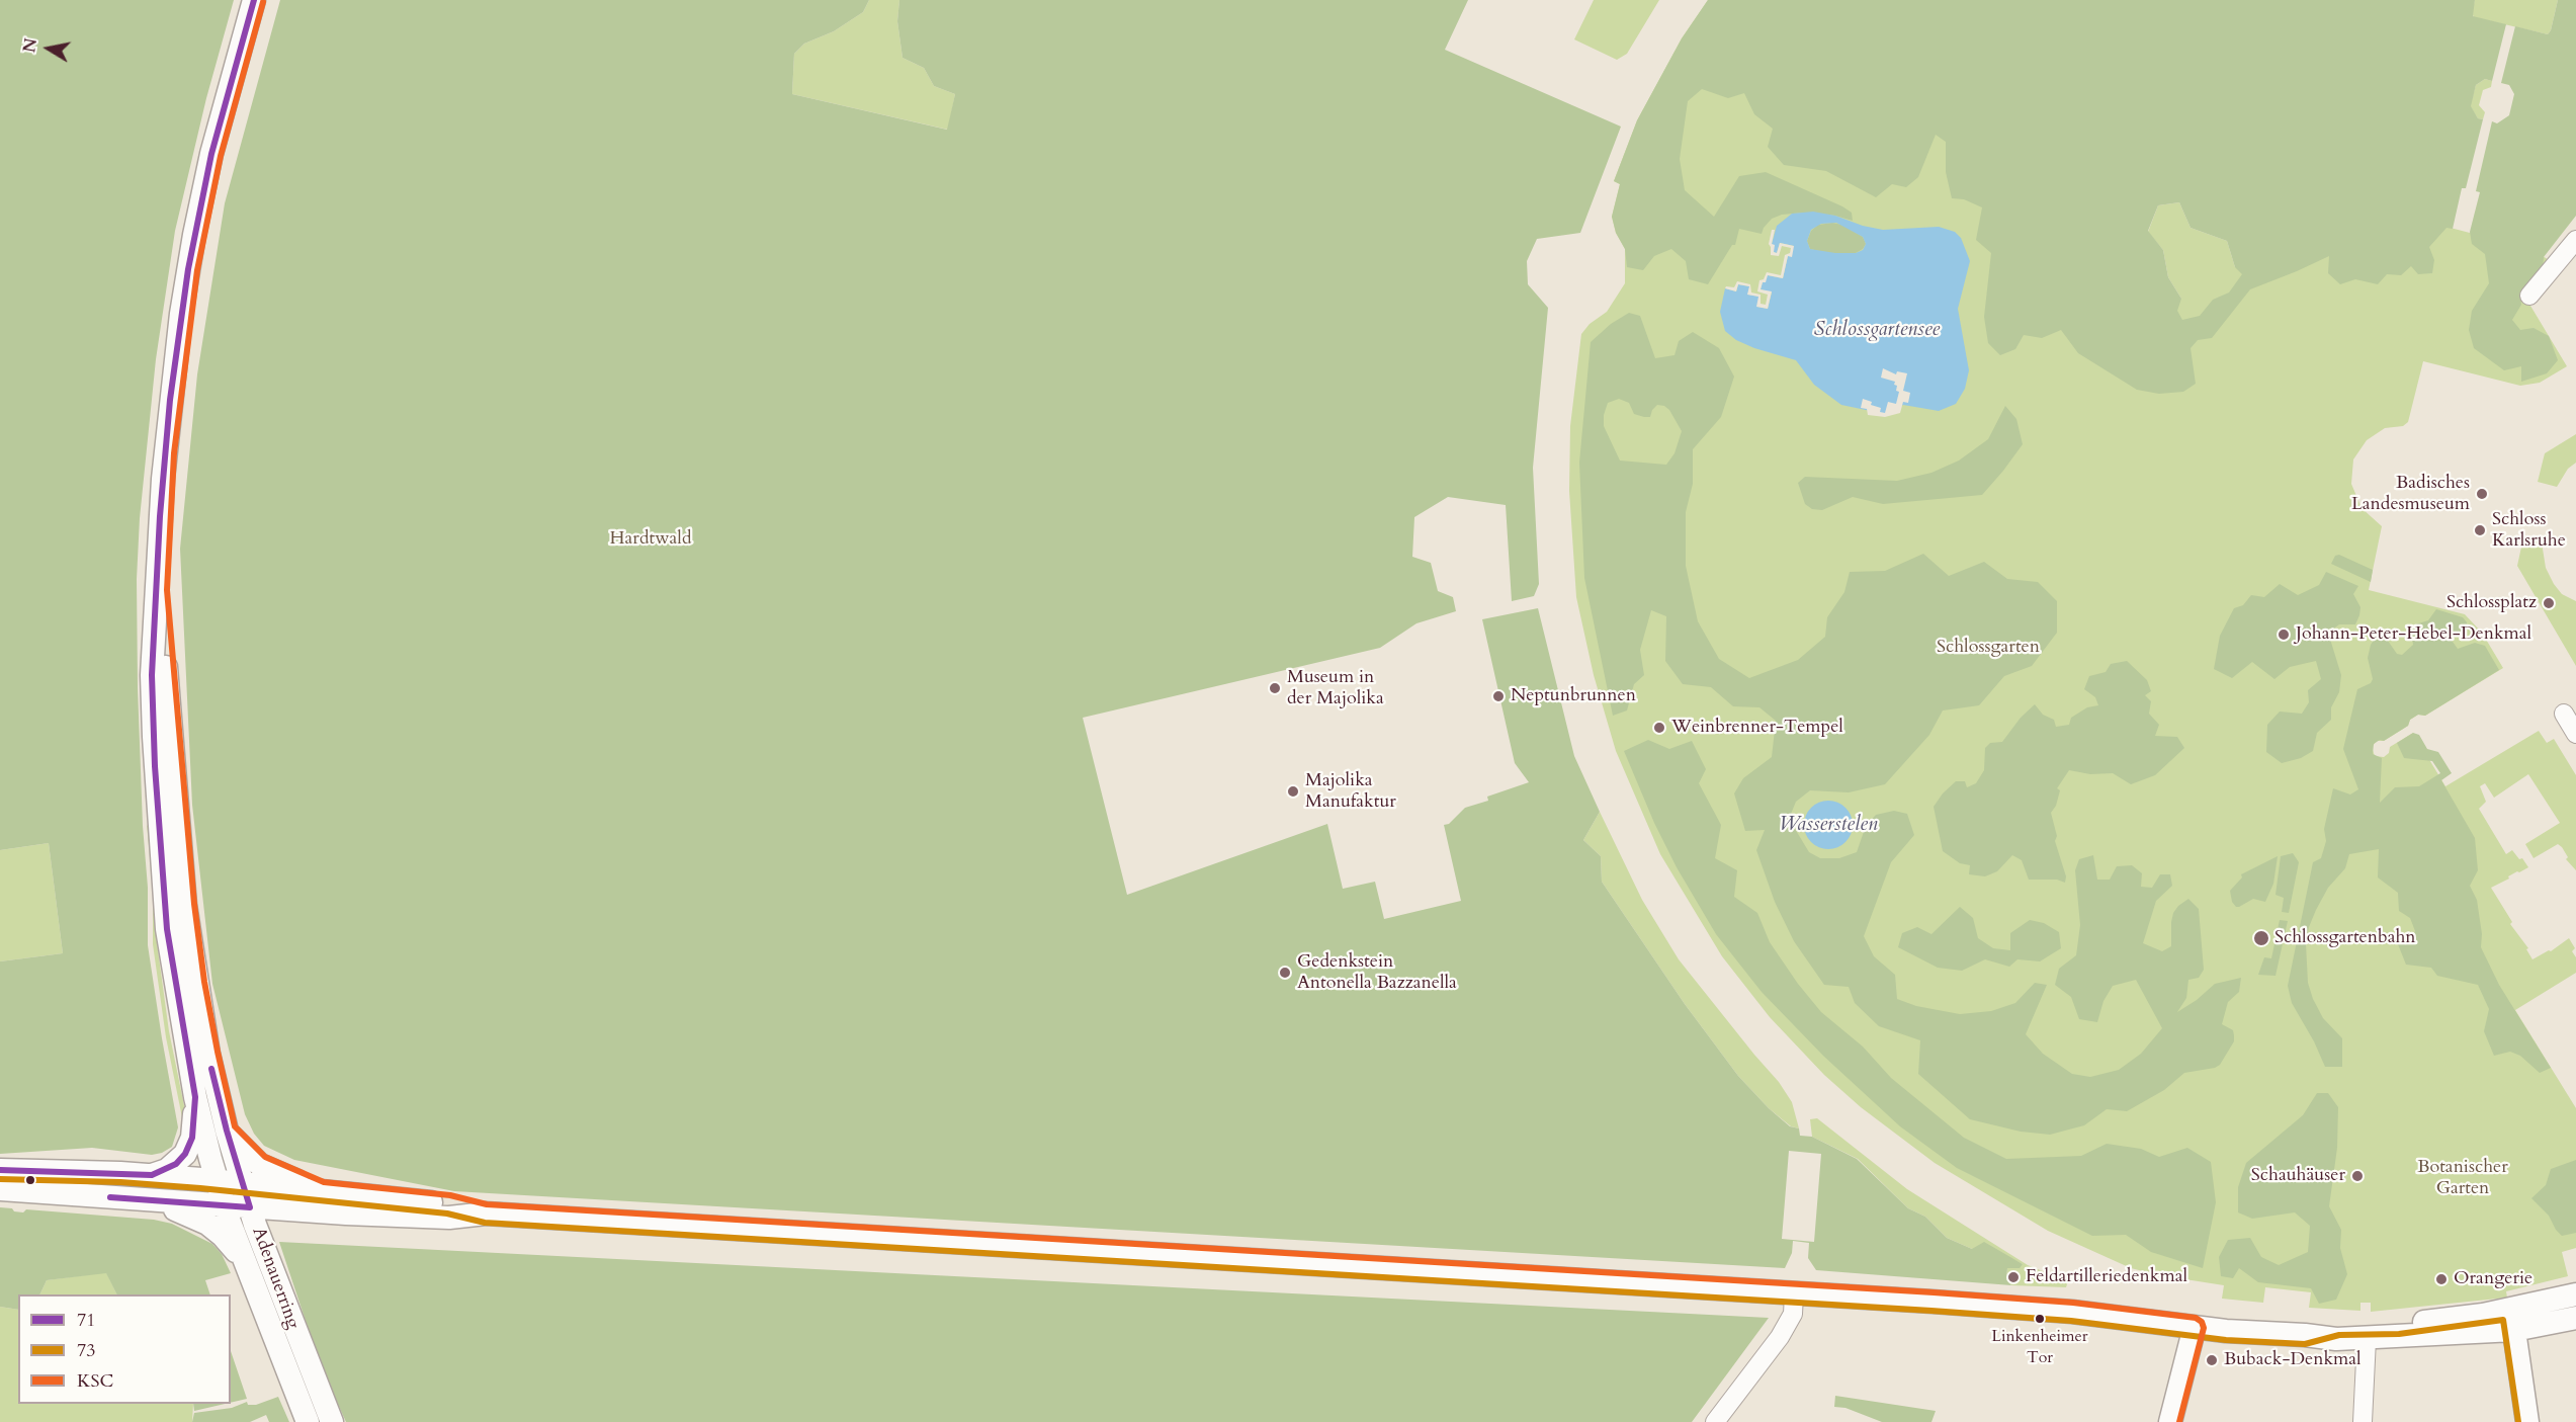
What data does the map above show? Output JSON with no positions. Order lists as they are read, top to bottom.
{
  "streets": {
    "main road": ["Adenauerring"]
  },
  "water": ["Schlossgartensee", "Wasserstelen"],
  "parks": ["Hardtwald", "Schlossgarten", "Botanischer Garten"],
  "places": [
    "Badisches Landesmuseum",
    "Schloss Karlsruhe",
    "Schlossplatz",
    "Johann-Peter-Hebel-Denkmal",
    "Museum in der Majolika",
    "Neptunbrunnen",
    "Weinbrenner-Tempel",
    "Majolika Manufaktur",
    "Schlossgartenbahn",
    "Gedenkstein Antonella Bazzanella",
    "Schauhäuser",
    "Feldartilleriedenkmal",
    "Orangerie",
    "Linkenheimer Tor",
    "Buback-Denkmal"
  ],
  "lines": ["transit line 71", "transit line KSC", "transit line 73"],
  "legend": ["71", "73", "KSC"],
  "north": "left"
}
